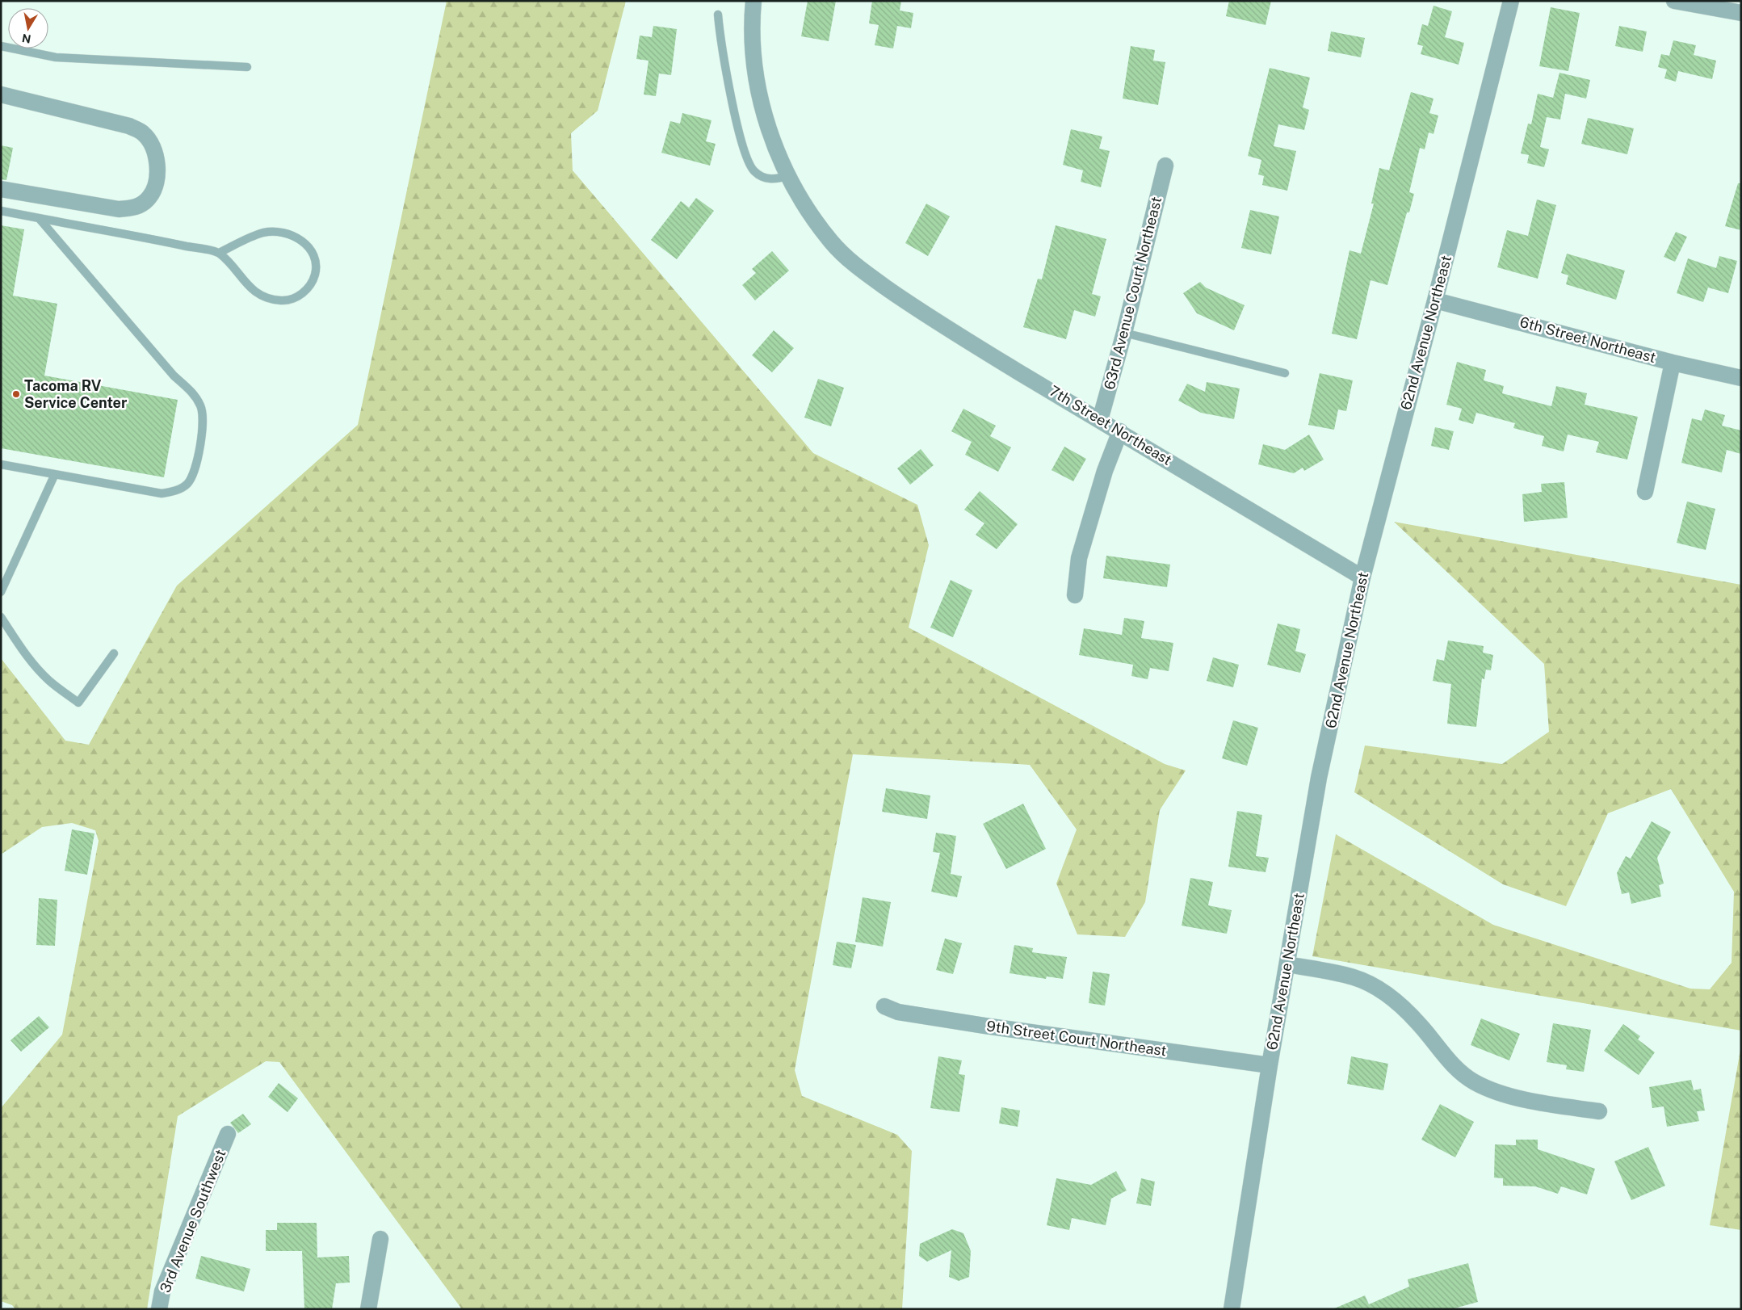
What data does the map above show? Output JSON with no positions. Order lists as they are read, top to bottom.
{
  "streets": {
    "street": [
      "63rd Avenue Court Northeast",
      "62nd Avenue Northeast",
      "6th Street Northeast",
      "7th Street Northeast",
      "9th Street Court Northeast",
      "3rd Avenue Southwest"
    ]
  },
  "crossings": [
    ["63rd Avenue Court Northeast", "7th Street Northeast"],
    ["62nd Avenue Northeast", "6th Street Northeast"],
    ["62nd Avenue Northeast", "7th Street Northeast"],
    ["62nd Avenue Northeast", "9th Street Court Northeast"]
  ],
  "places": ["Tacoma RV Service Center"],
  "north": "bottom"
}
